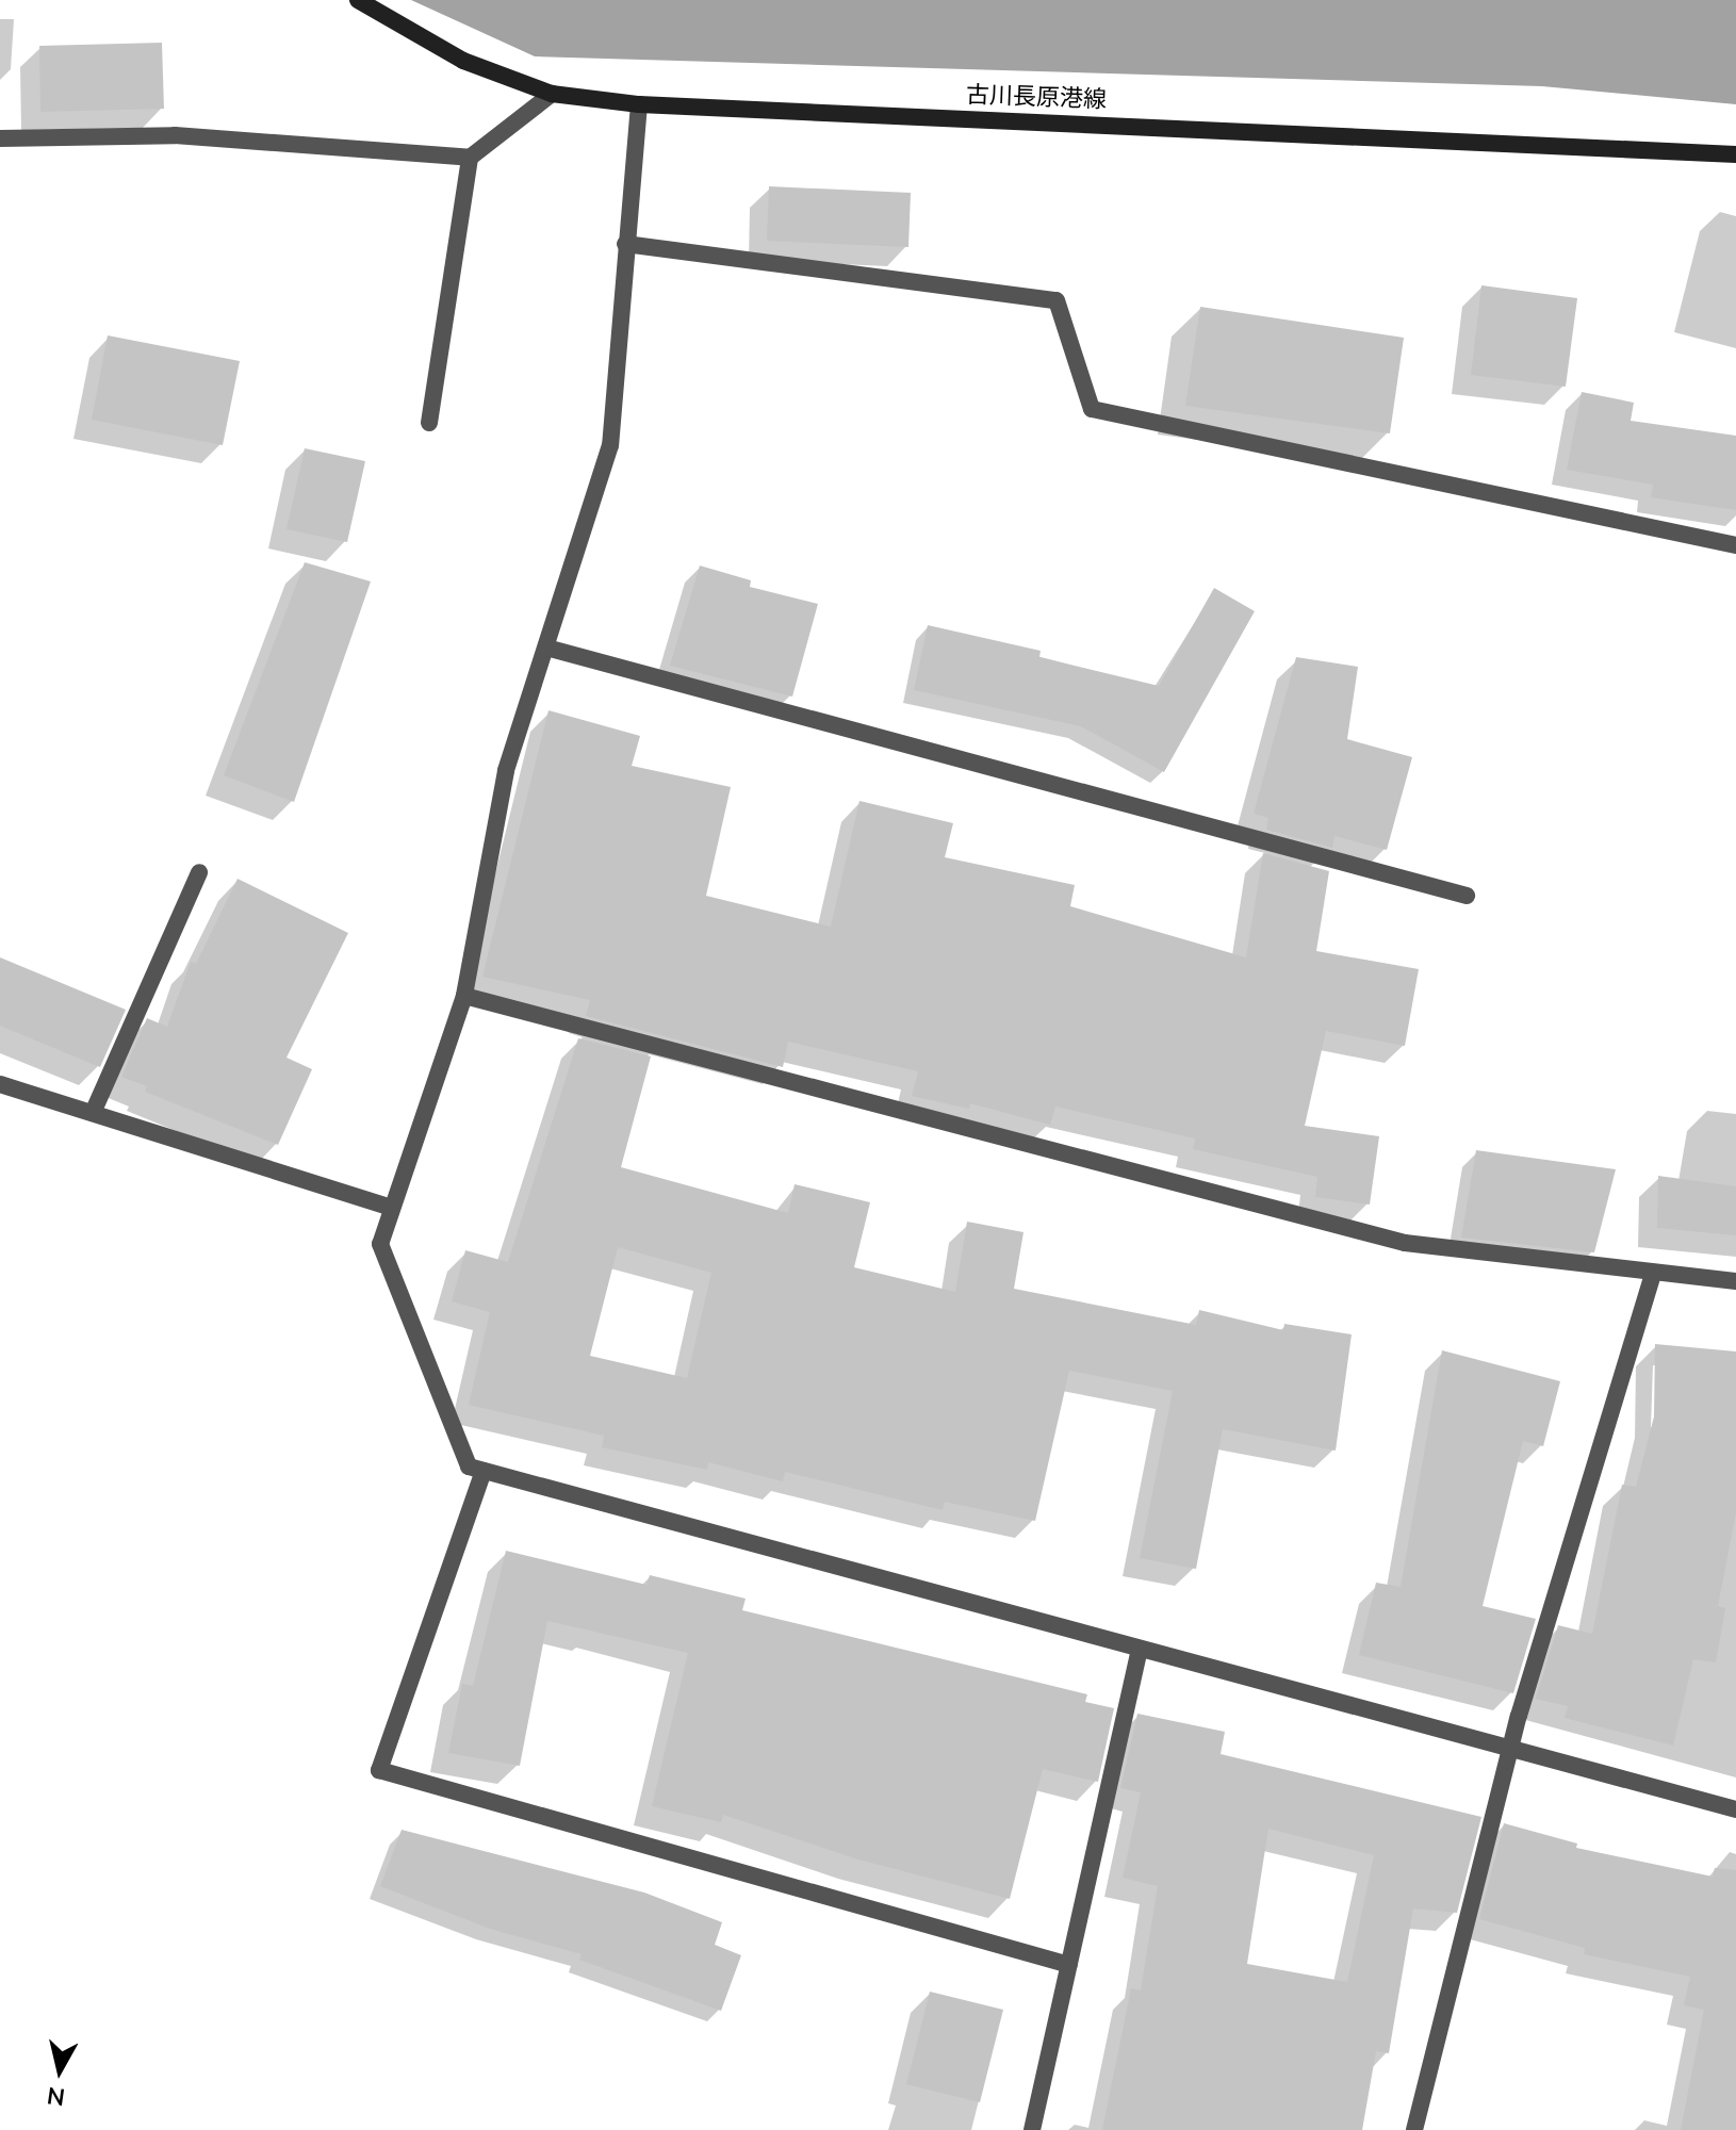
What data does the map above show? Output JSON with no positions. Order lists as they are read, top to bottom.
{
  "streets": {
    "main road": ["古川長原港線"]
  },
  "north": "bottom"
}
